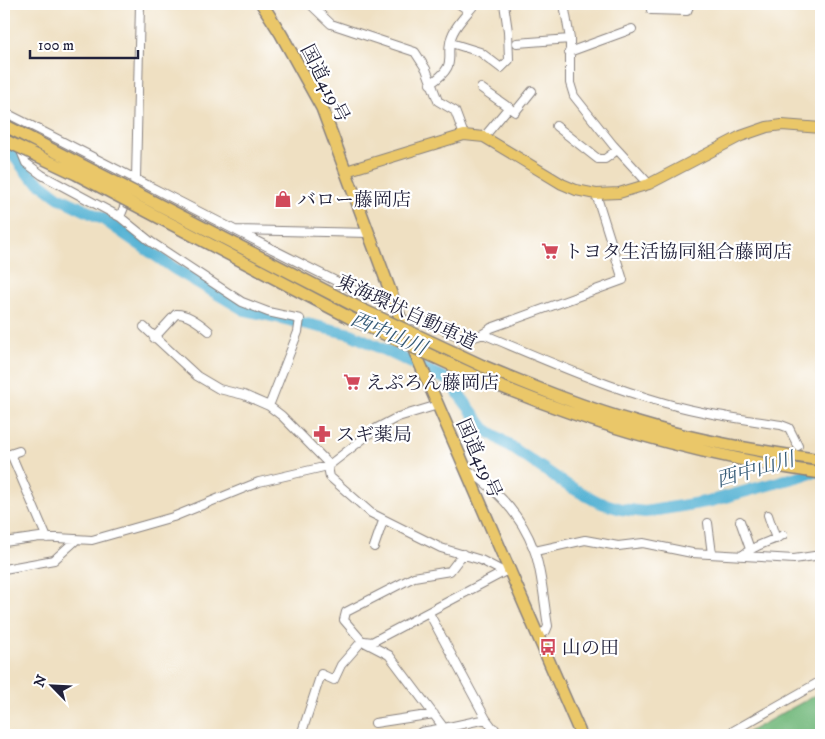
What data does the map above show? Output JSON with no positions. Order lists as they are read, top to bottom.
{
  "streets": {
    "highway": ["国道419号", "東海環状自動車道"]
  },
  "water": ["西中山川"],
  "places": {
    "shop": ["バロー藤岡店"],
    "supermarket": ["トヨタ生活協同組合藤岡店", "えぷろん藤岡店"],
    "pharmacy": ["スギ薬局"],
    "bus stop": ["山の田"]
  },
  "scale_bar": "100 m",
  "north": "top left"
}
